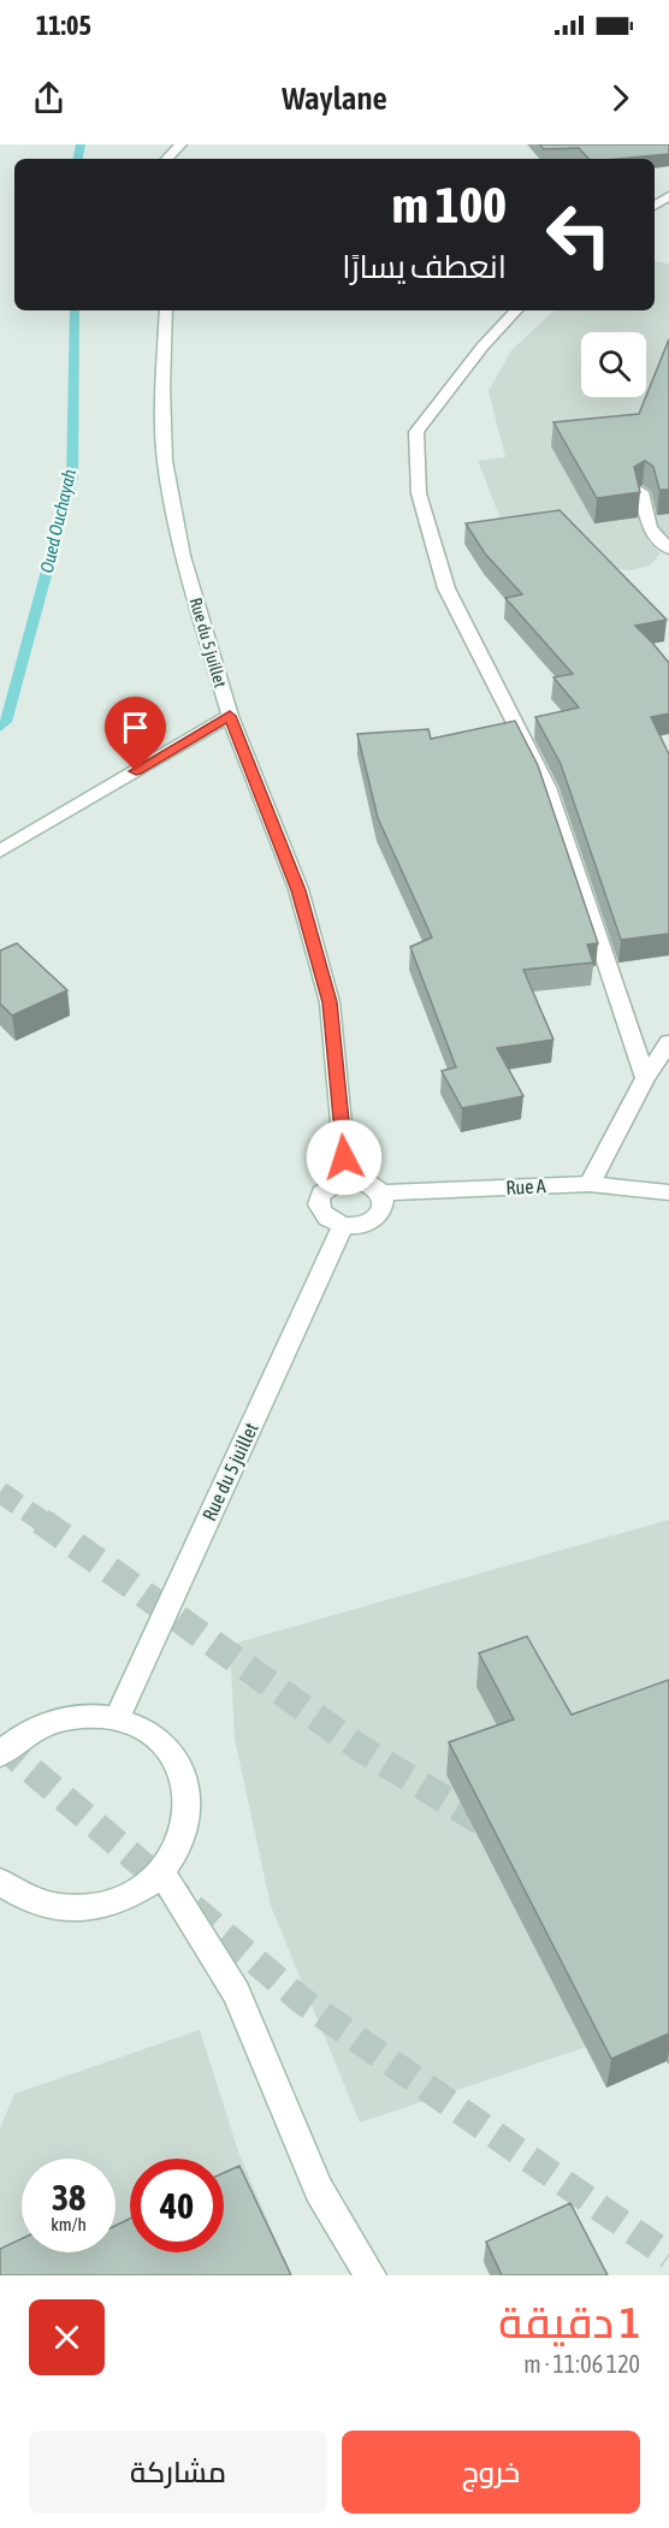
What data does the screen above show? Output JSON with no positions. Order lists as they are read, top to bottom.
{
  "streets": {
    "street": ["Rue du 5 juillet", "Rue A"]
  },
  "crossings": [
    ["Rue du 5 juillet", "Rue A"]
  ],
  "water": ["Oued Ouchayah"],
  "page": {
    "status": "11:05",
    "header": "Waylane",
    "turn": ["100 m", "انعطف يسارًا"],
    "speed": "38 km/h",
    "limit": "40",
    "heading": ["1 دقيقة", "120 m · 11:06"],
    "buttons": ["خروج", "مشاركة"]
  }
}
